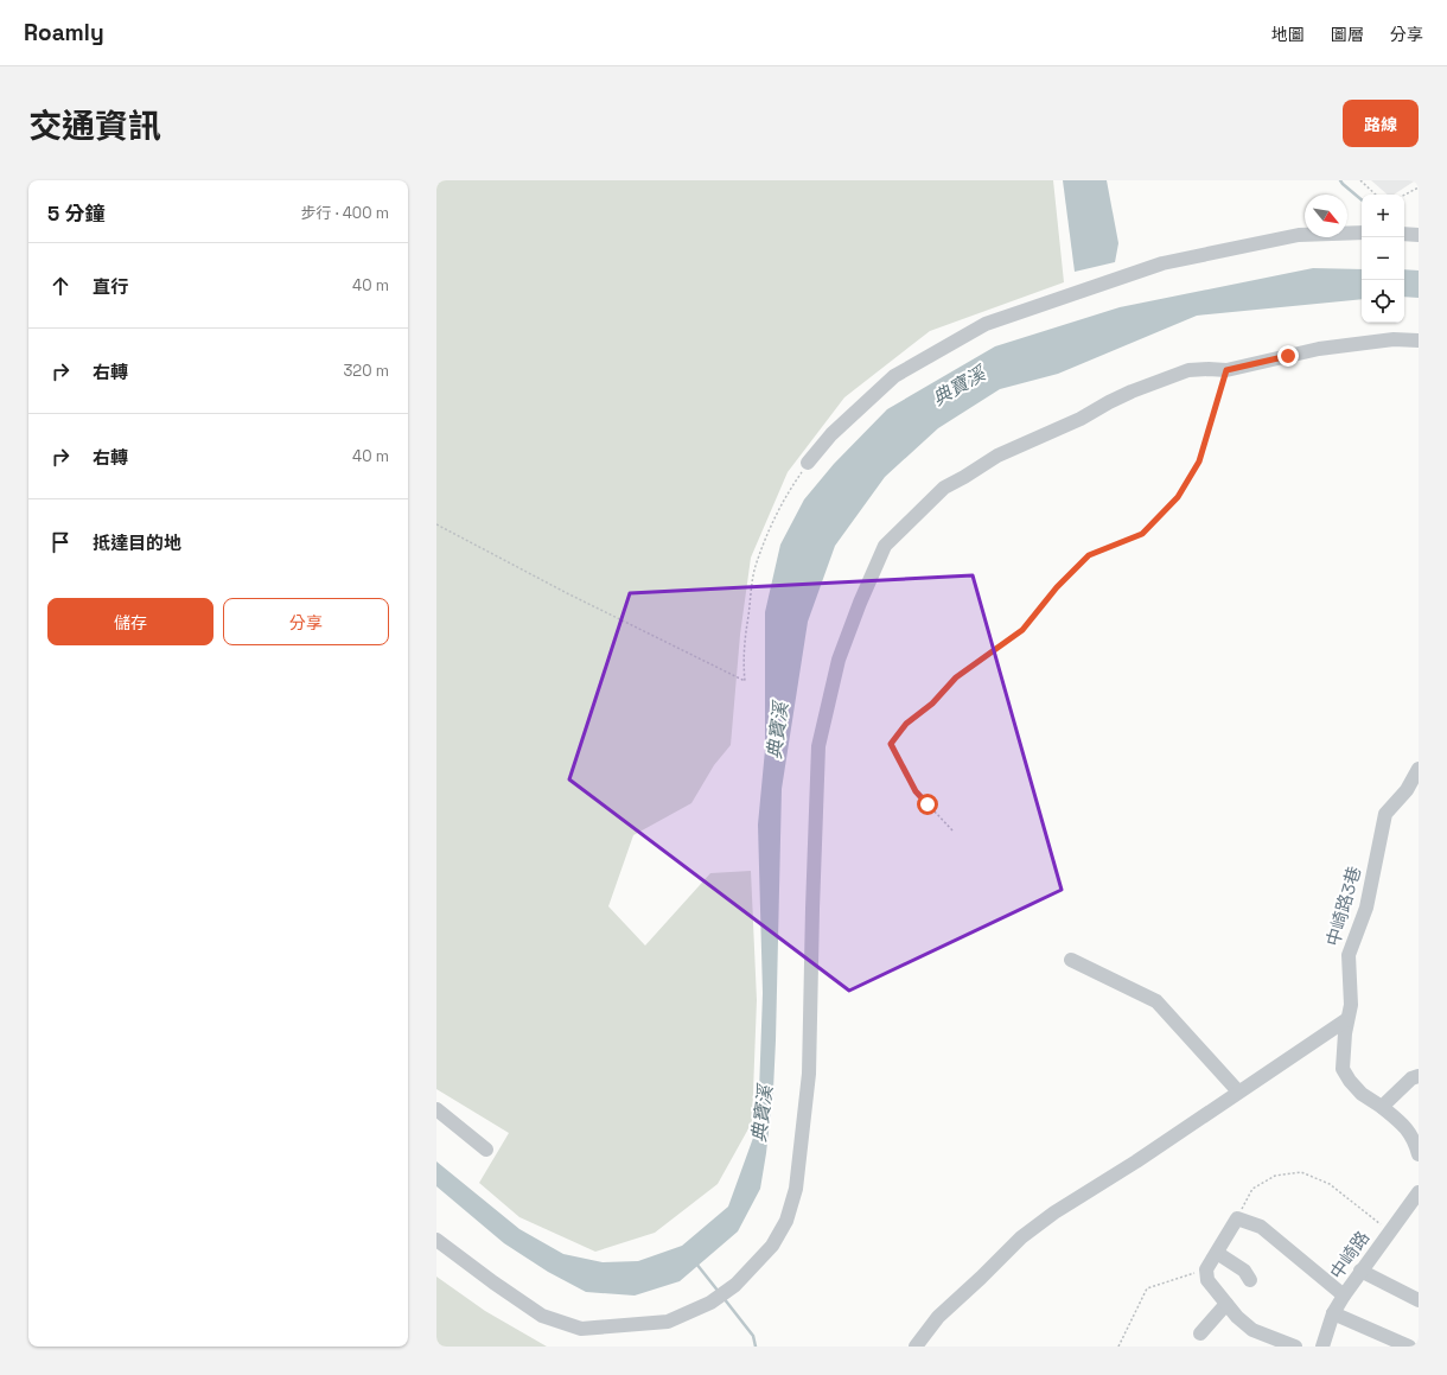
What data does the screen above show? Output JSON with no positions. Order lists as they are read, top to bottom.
{
  "streets": {
    "street": ["中崎路3巷", "中崎路"]
  },
  "water": ["典寶溪"],
  "north": "bottom right",
  "page": {
    "header": "Roamly",
    "nav": ["地圖", "圖層", "分享"],
    "title": "交通資訊",
    "buttons": [
      "路線",
      ["儲存", "分享"]
    ],
    "heading": ["5 分鐘", "步行 · 400 m"],
    "map_buttons": ["+", "−"],
    "list": [
      ["直行", "40 m"],
      ["右轉", "320 m"],
      ["右轉", "40 m"],
      "抵達目的地"
    ]
  }
}
